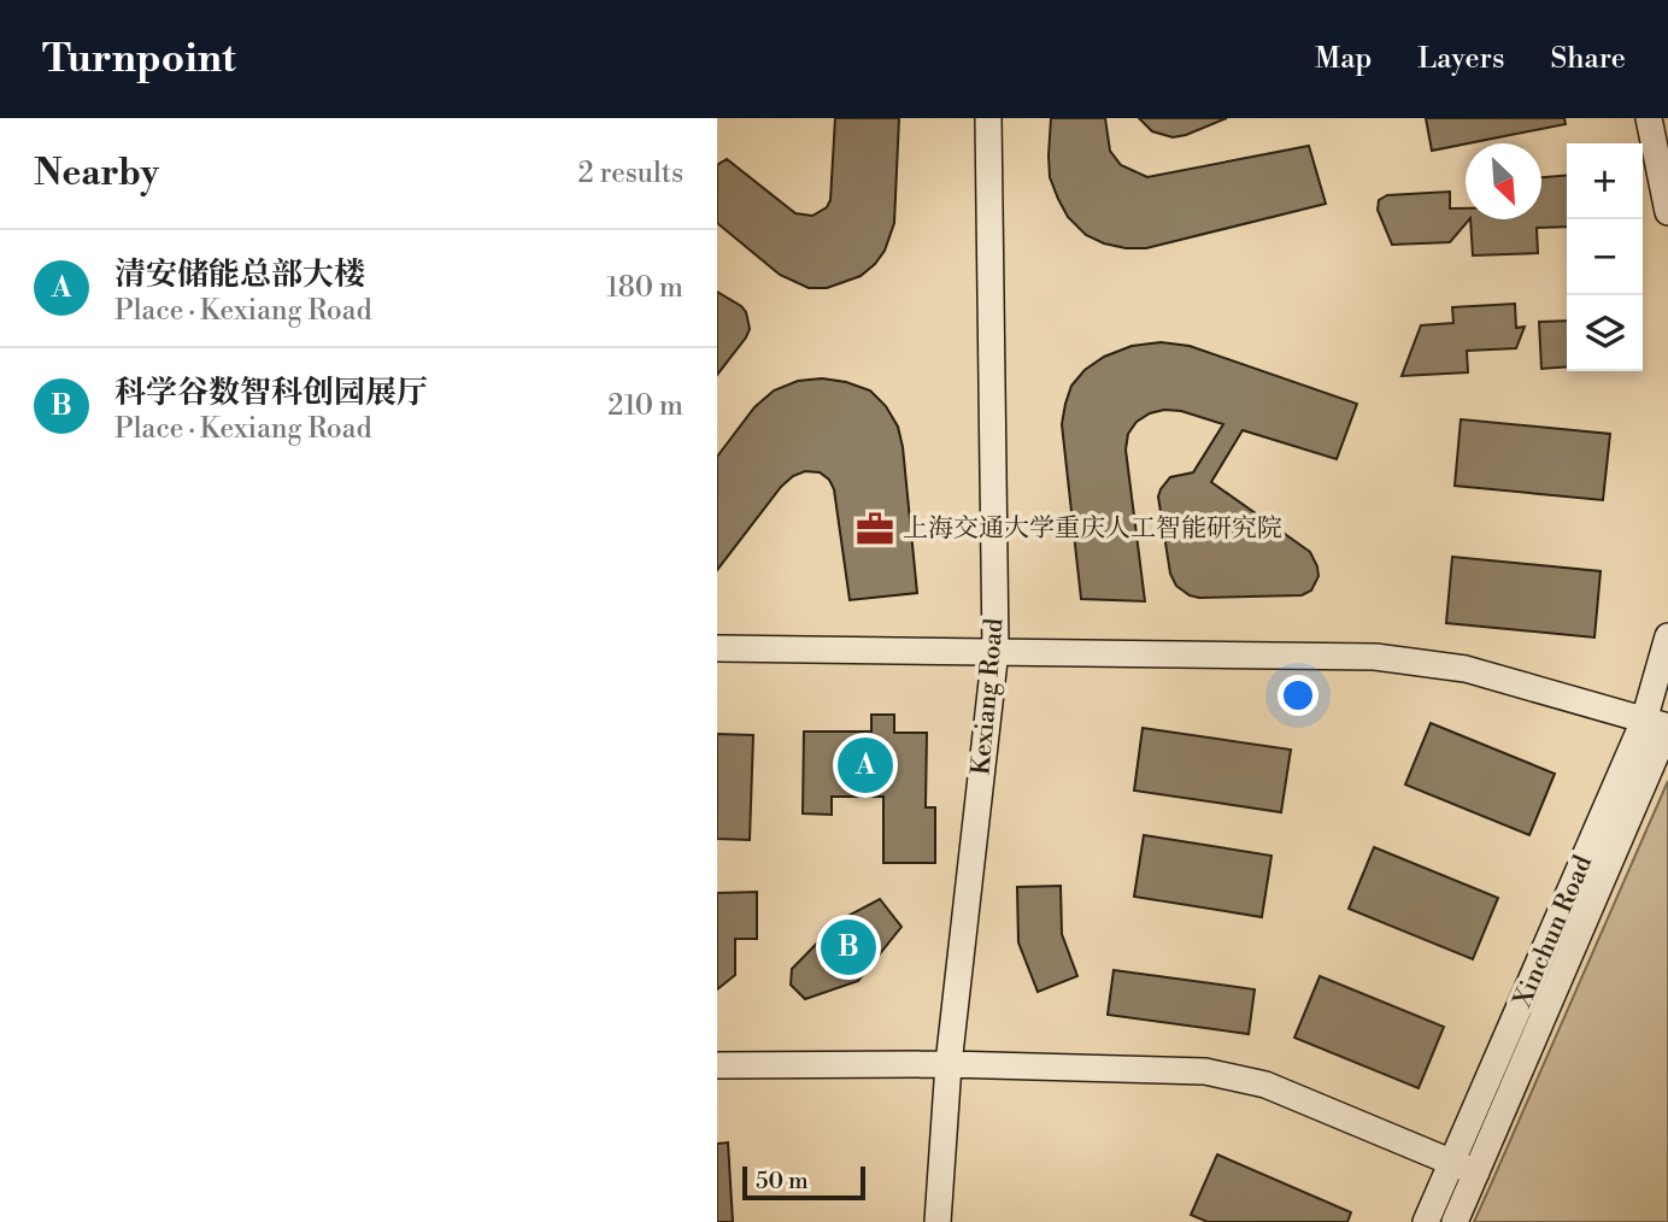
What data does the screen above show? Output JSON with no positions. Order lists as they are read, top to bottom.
{
  "streets": {
    "street": ["Kexiang Road", "Xinchun Road"]
  },
  "places": {
    "office": ["上海交通大学重庆人工智能研究院"]
  },
  "scale_bar": "50 m",
  "north": "bottom right",
  "page": {
    "header": "Turnpoint",
    "nav": ["Map", "Layers", "Share"],
    "heading": ["Nearby", "2 results"],
    "map_buttons": ["+", "−"],
    "list": [
      {
        "mark": "A",
        "name": "清安储能总部大楼",
        "note": "Place · Kexiang Road",
        "value": "180 m"
      },
      {
        "mark": "B",
        "name": "科学谷数智科创园展厅",
        "note": "Place · Kexiang Road",
        "value": "210 m"
      }
    ],
    "pins": ["A", "B"],
    "scale": "50 m"
  }
}
